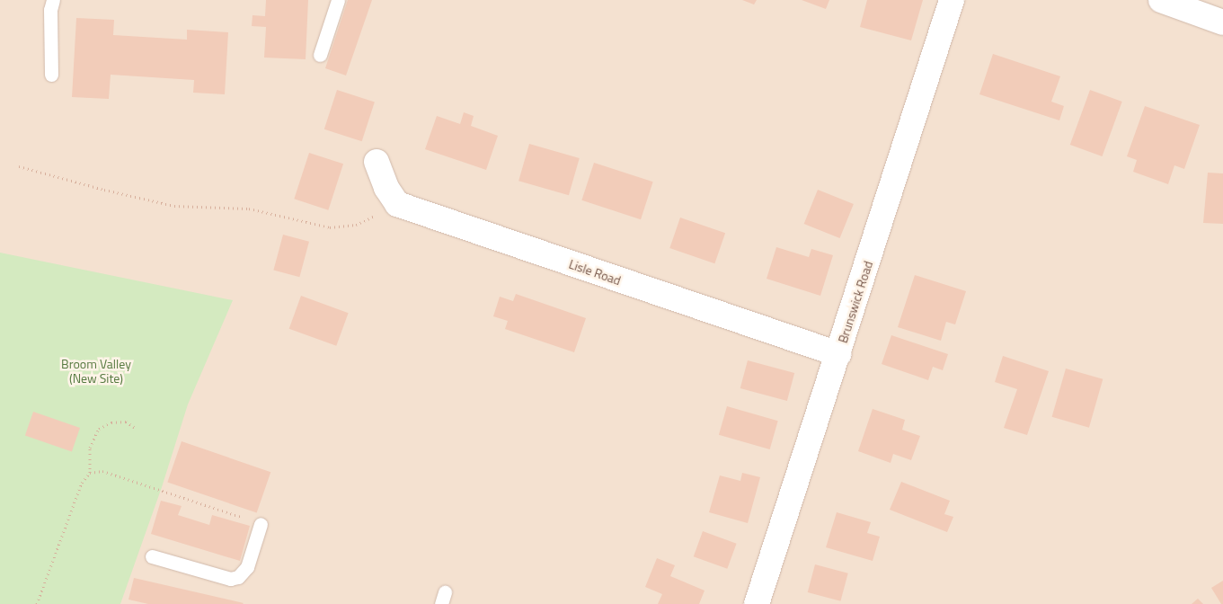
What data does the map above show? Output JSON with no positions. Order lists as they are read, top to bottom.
{
  "streets": {
    "street": ["Lisle Road", "Brunswick Road"]
  },
  "crossings": [
    ["Lisle Road", "Brunswick Road"]
  ],
  "parks": ["Broom Valley (New Site)"]
}
